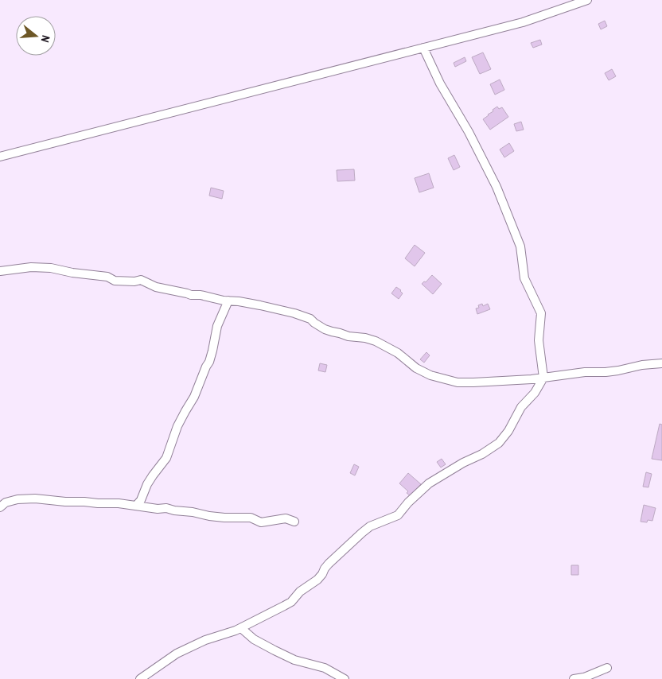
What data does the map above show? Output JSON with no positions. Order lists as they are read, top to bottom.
{
  "north": "right"
}
